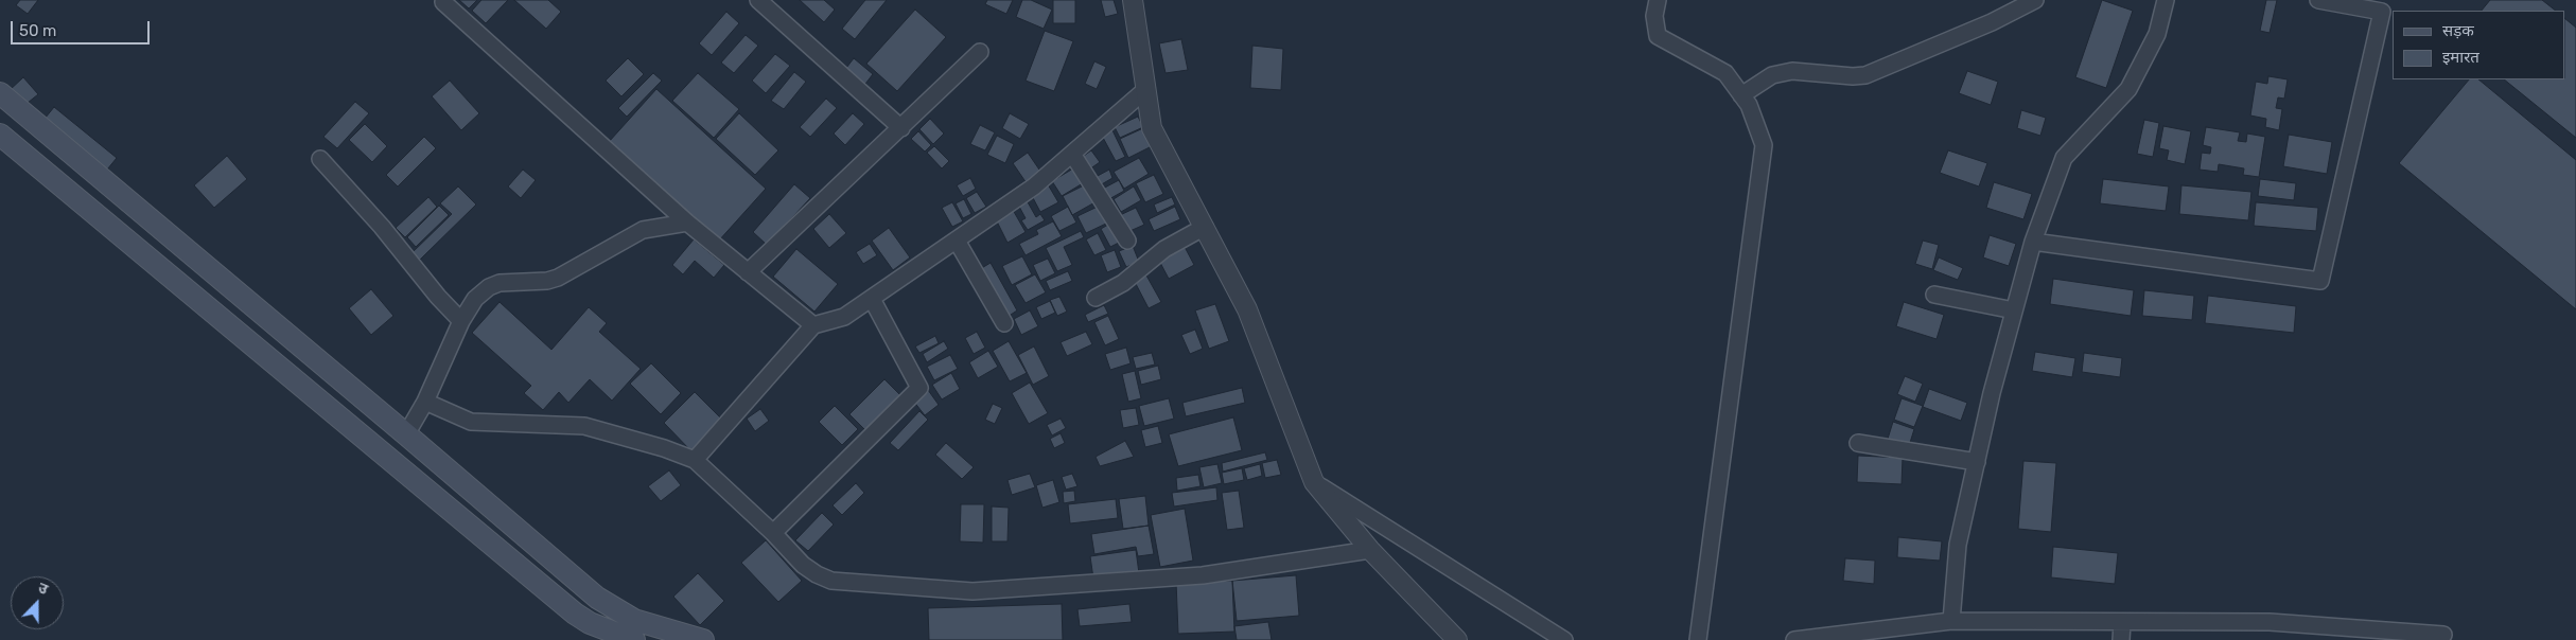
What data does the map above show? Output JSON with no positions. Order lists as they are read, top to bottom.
{
  "legend": ["सड़क", "इमारत"],
  "scale_bar": "50 m",
  "north": "top"
}
